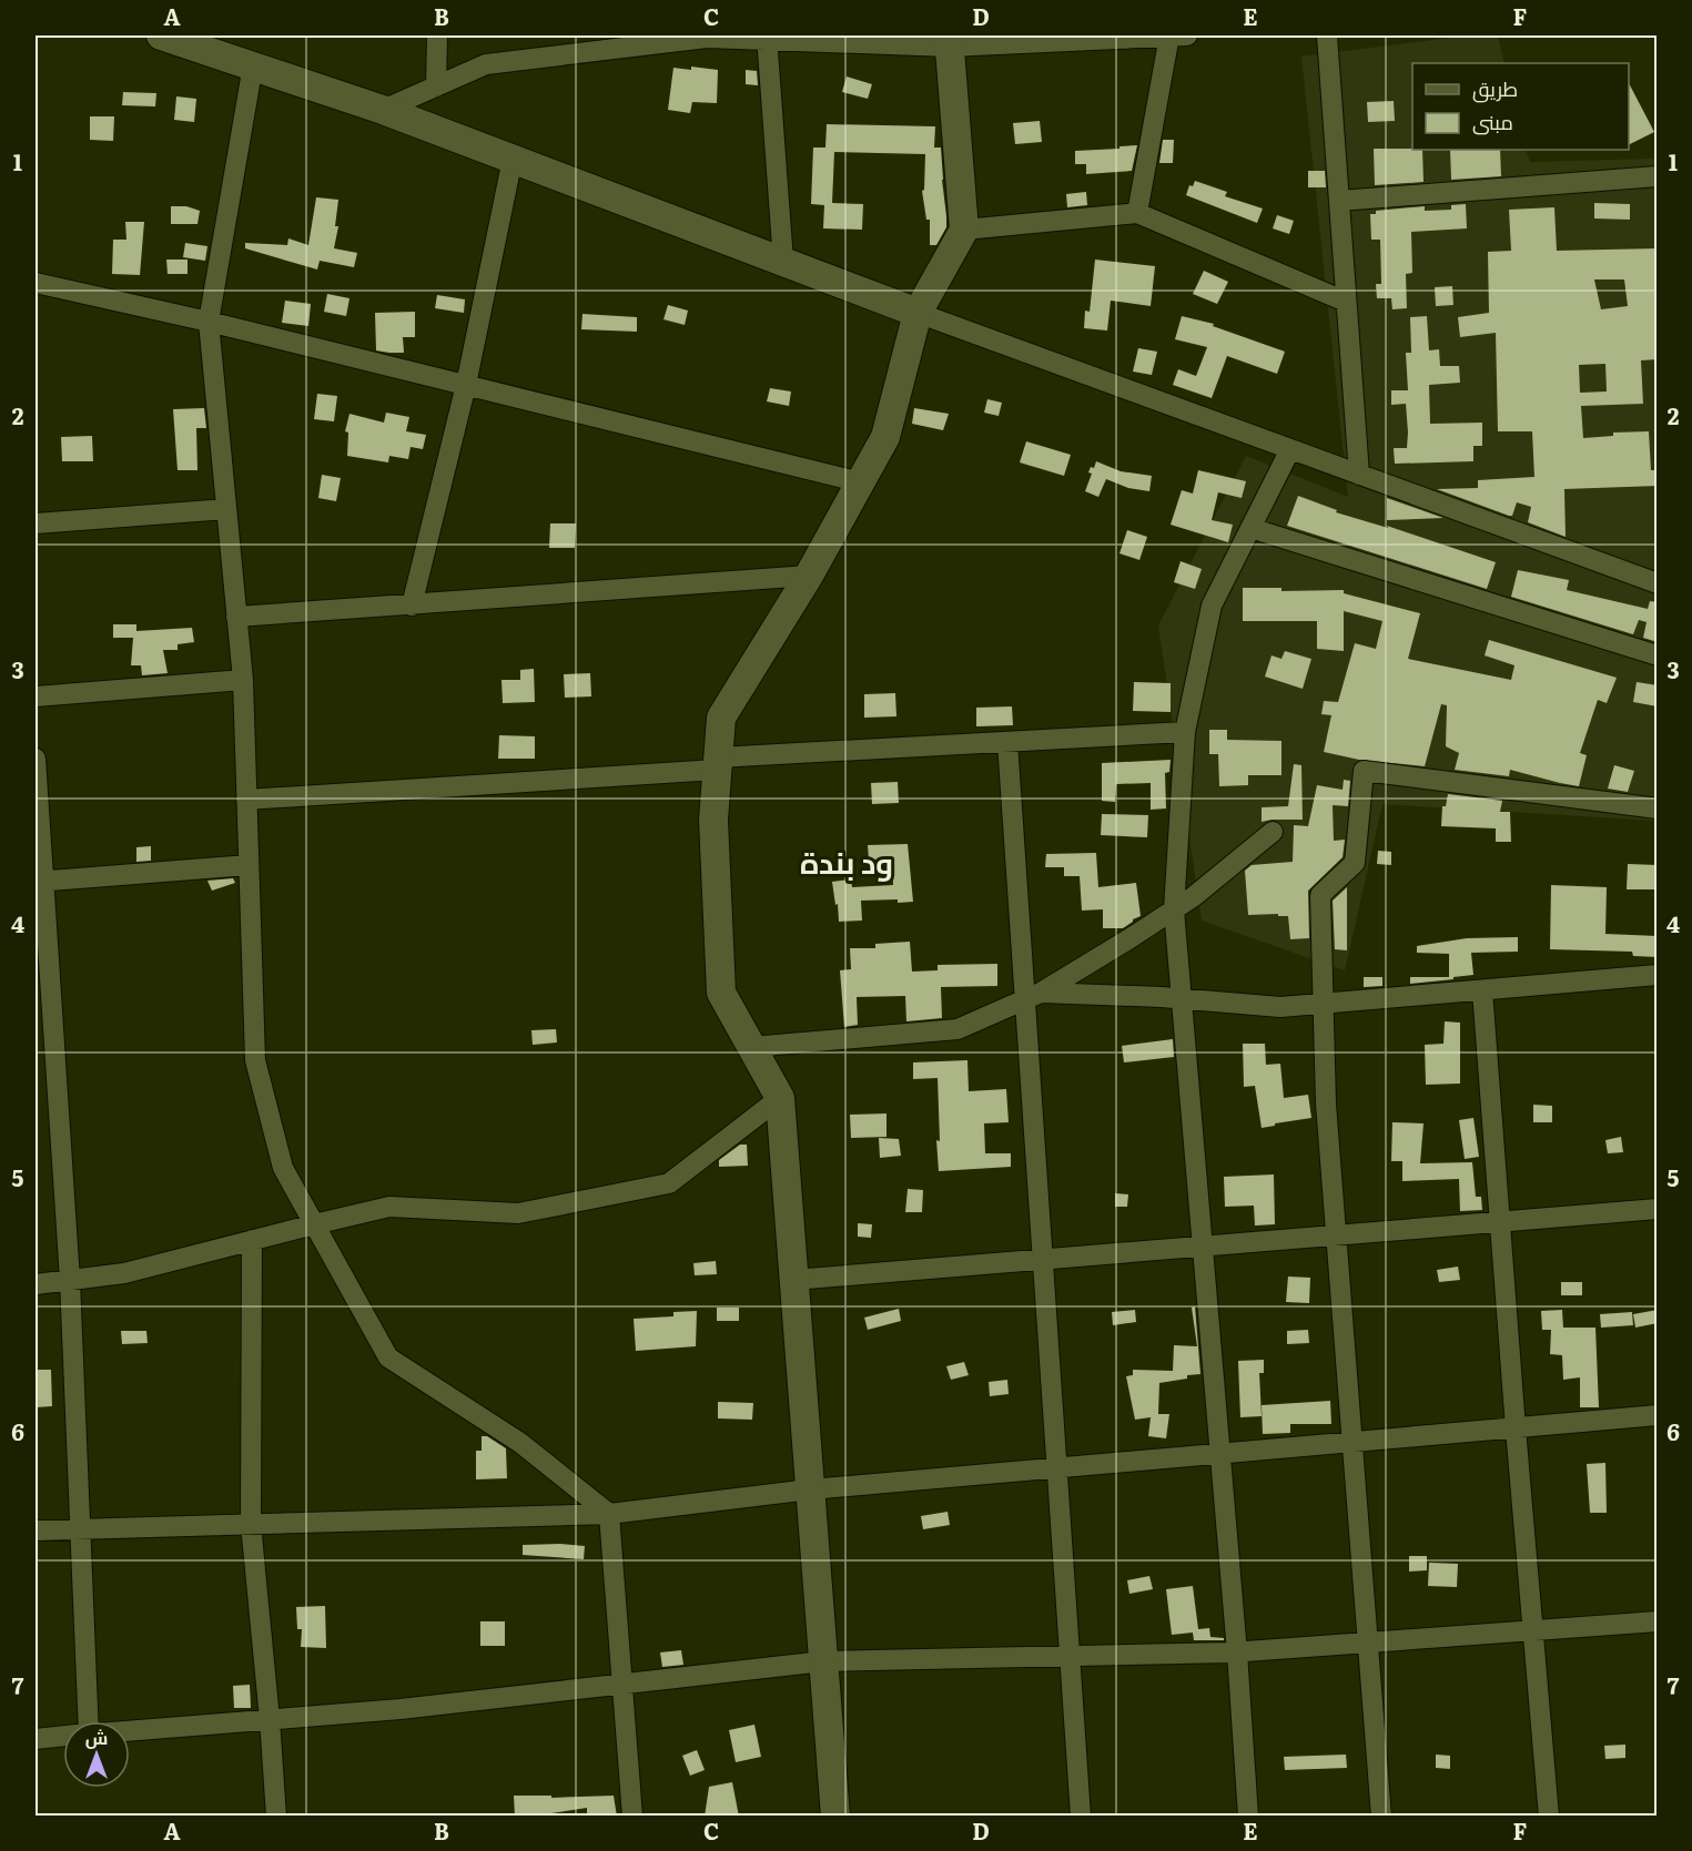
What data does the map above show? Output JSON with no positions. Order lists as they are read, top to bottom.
{
  "districts": ["ود بندة"],
  "legend": ["طريق", "مبنى"],
  "north": "top",
  "grid": {
    "columns": [
      "A",
      "B",
      "C",
      "D",
      "E",
      "F"
    ],
    "rows": [
      "1",
      "2",
      "3",
      "4",
      "5",
      "6",
      "7"
    ]
  }
}
